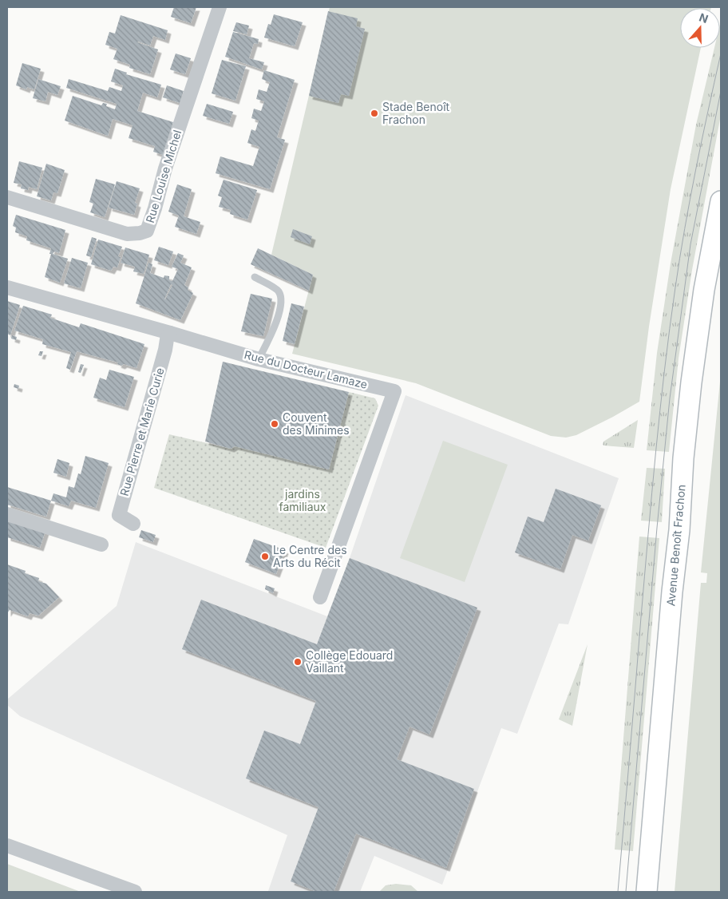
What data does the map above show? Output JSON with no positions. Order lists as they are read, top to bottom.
{
  "streets": {
    "street": [
      "Rue Louise Michel",
      "Rue du Docteur Lamaze",
      "Rue Pierre et Marie Curie",
      "Avenue Benoît Frachon"
    ]
  },
  "crossings": [
    ["Rue du Docteur Lamaze", "Rue Pierre et Marie Curie"]
  ],
  "parks": ["jardins familiaux"],
  "places": [
    "Stade Benoît Frachon",
    "Couvent des Minimes",
    "Le Centre des Arts du Récit",
    "Collège Edouard Vaillant"
  ],
  "north": "top"
}
